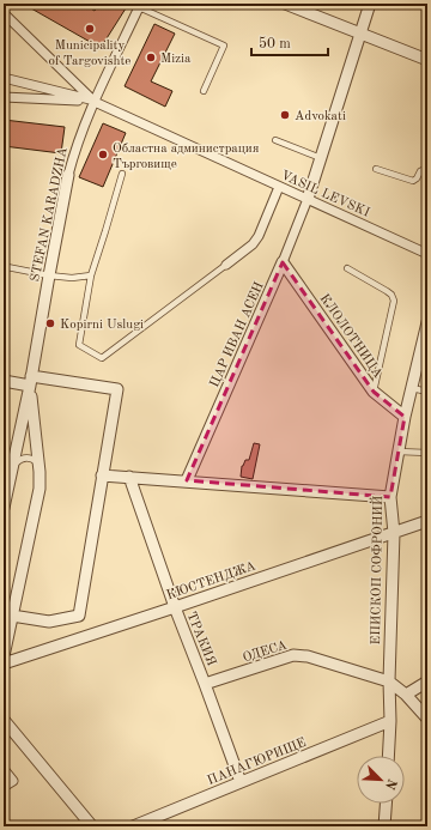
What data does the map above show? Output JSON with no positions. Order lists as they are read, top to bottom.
{
  "streets": {
    "street": [
      "VASIL LEVSKI",
      "STEFAN KARADZHA",
      "ЦАР ИВАН АСЕН",
      "КЛОЛОТНИЦА",
      "ЕПИСКОП СОФРОНИЙ",
      "КЮСТЕНДЖА",
      "ТРАКИЯ",
      "ОДЕСА",
      "ПАНАГЮРИЩЕ"
    ]
  },
  "crossings": [
    ["VASIL LEVSKI", "STEFAN KARADZHA"],
    ["VASIL LEVSKI", "ЦАР ИВАН АСЕН"],
    ["ЦАР ИВАН АСЕН", "КЛОЛОТНИЦА"],
    ["КЛОЛОТНИЦА", "ЕПИСКОП СОФРОНИЙ"],
    ["ЕПИСКОП СОФРОНИЙ", "КЮСТЕНДЖА"],
    ["ЕПИСКОП СОФРОНИЙ", "ОДЕСА"],
    ["ЕПИСКОП СОФРОНИЙ", "ПАНАГЮРИЩЕ"],
    ["КЮСТЕНДЖА", "ТРАКИЯ"],
    ["ТРАКИЯ", "ОДЕСА"],
    ["ТРАКИЯ", "ПАНАГЮРИЩЕ"]
  ],
  "places": [
    "Municipality of Targovishte",
    "Mizia",
    "Advokati",
    "Областна администрация Търговище",
    "Kopirni Uslugi"
  ],
  "scale_bar": "50 m",
  "north": "bottom right"
}
